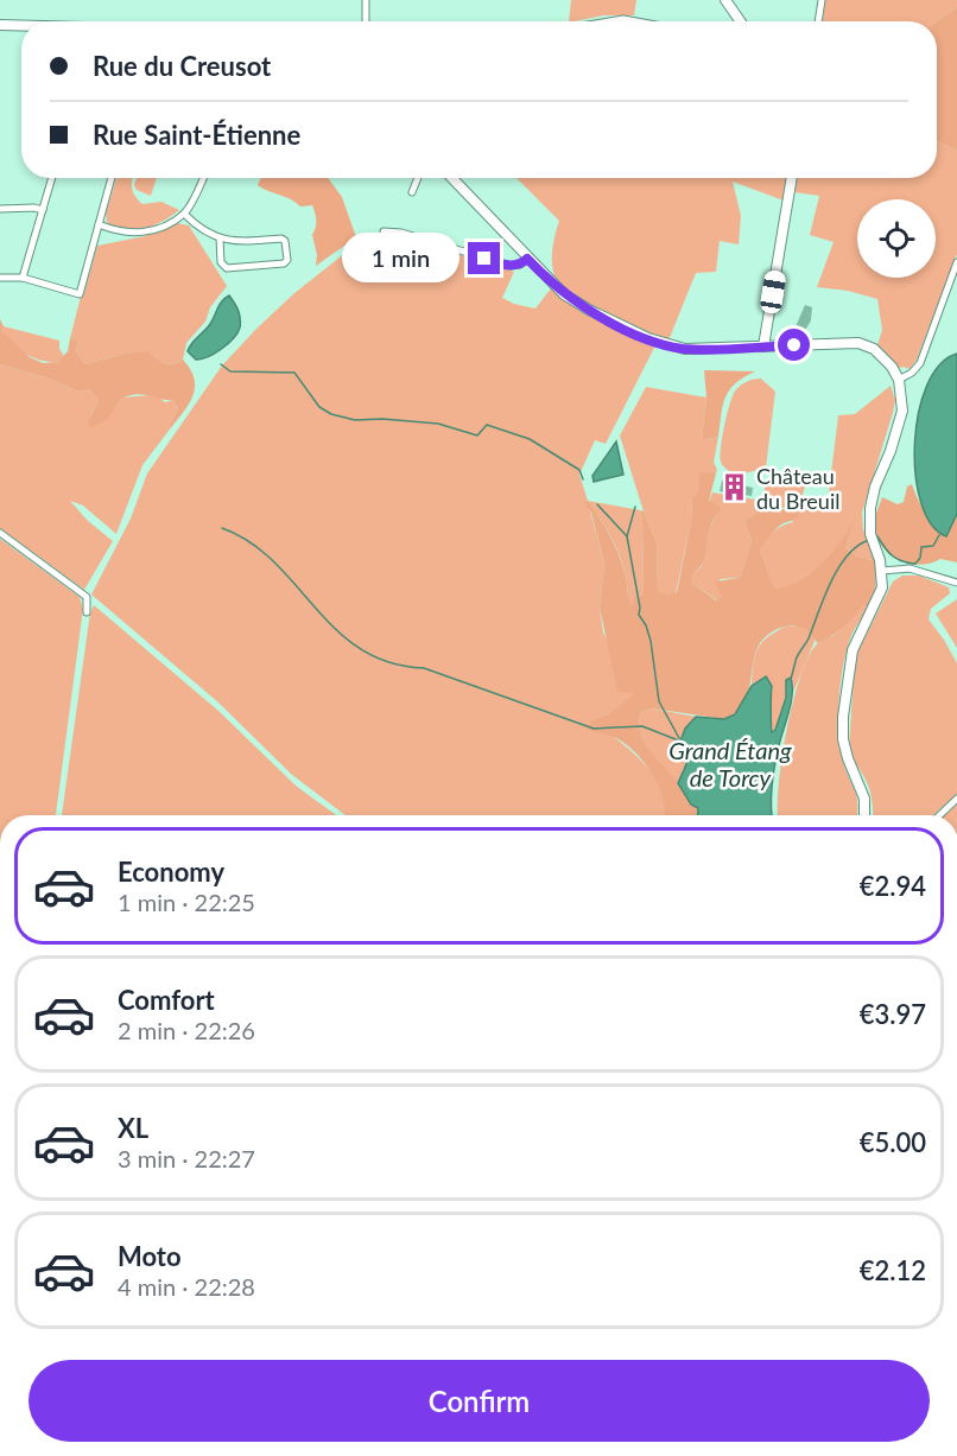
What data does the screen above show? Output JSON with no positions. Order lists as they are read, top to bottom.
{
  "water": ["Grand Étang de Torcy"],
  "places": {
    "building": ["Château du Breuil"]
  },
  "page": {
    "banner": ["Rue du Creusot", "Rue Saint-Étienne"],
    "bubble": "1 min",
    "list": [
      {
        "name": "Economy",
        "note": "1 min · 22:25",
        "value": "€2.94"
      },
      {
        "name": "Comfort",
        "note": "2 min · 22:26",
        "value": "€3.97"
      },
      {
        "name": "XL",
        "note": "3 min · 22:27",
        "value": "€5.00"
      },
      {
        "name": "Moto",
        "note": "4 min · 22:28",
        "value": "€2.12"
      }
    ],
    "buttons": "Confirm"
  }
}
